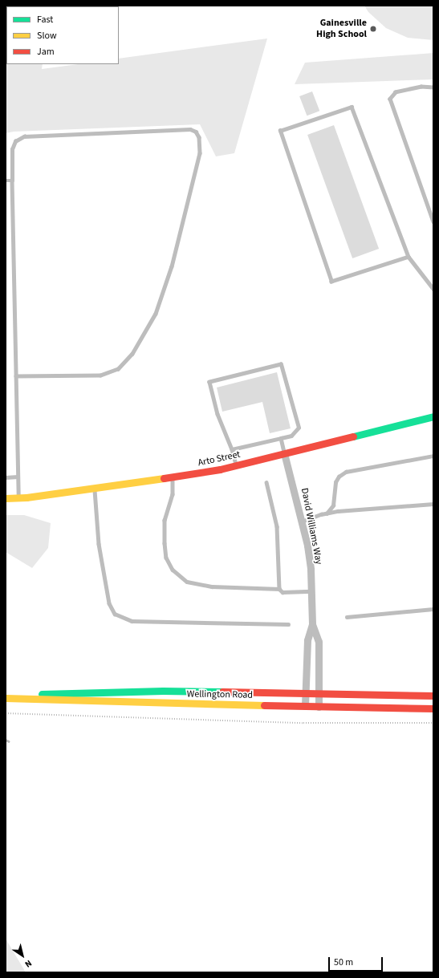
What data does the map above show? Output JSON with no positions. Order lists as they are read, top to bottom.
{
  "streets": {
    "main road": ["Arto Street", "Wellington Road"],
    "street": ["David Williams Way"]
  },
  "crossings": [
    ["Arto Street", "David Williams Way"],
    ["David Williams Way", "Wellington Road"]
  ],
  "places": ["Gainesville High School"],
  "legend": ["Fast", "Slow", "Jam"],
  "scale_bar": "50 m",
  "north": "bottom right"
}
